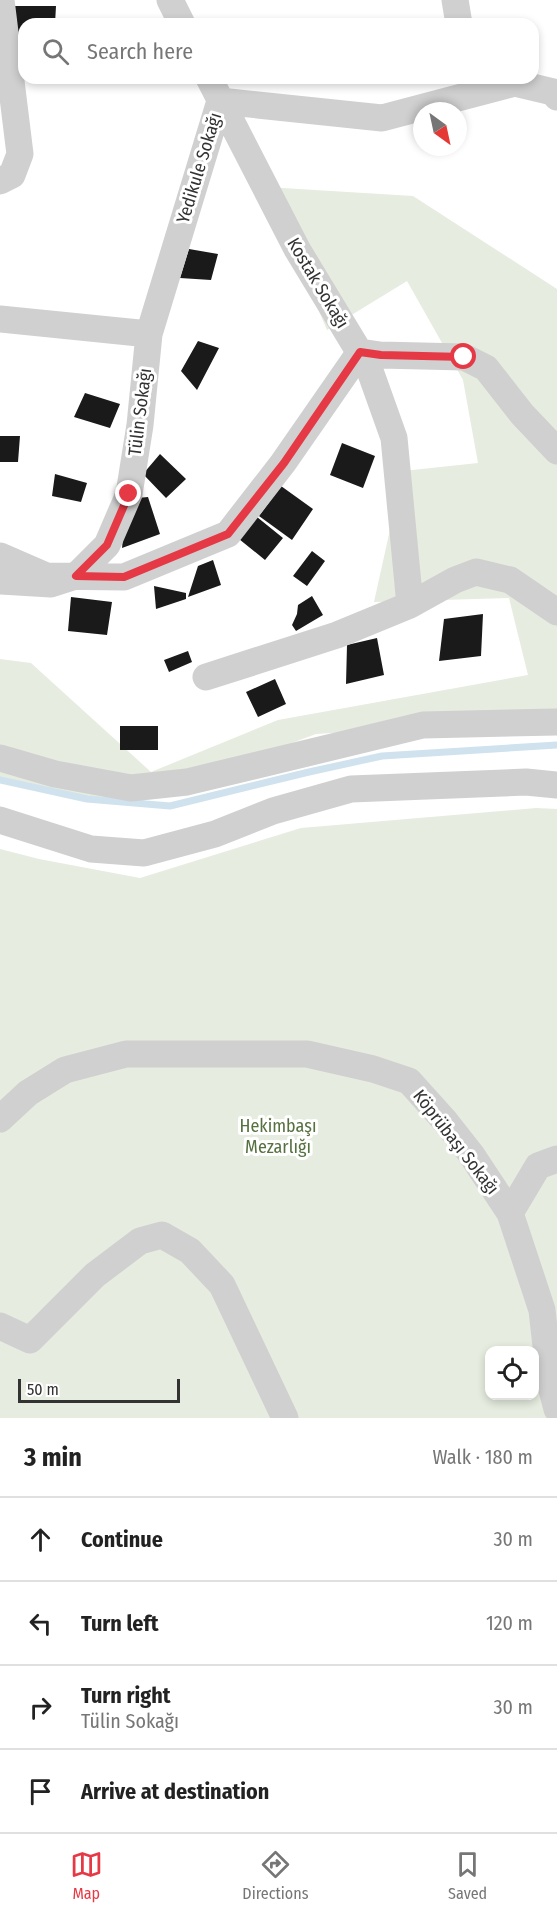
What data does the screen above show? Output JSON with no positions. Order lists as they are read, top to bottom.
{
  "streets": {
    "street": [
      "Yedikule Sokağı",
      "Kostak Sokağı",
      "Tülin Sokağı",
      "Köprübaşı Sokağı"
    ]
  },
  "crossings": [
    ["Yedikule Sokağı", "Kostak Sokağı"],
    ["Yedikule Sokağı", "Tülin Sokağı"]
  ],
  "parks": ["Hekimbaşı Mezarlığı"],
  "scale_bar": "50 m",
  "north": "bottom right",
  "page": {
    "search": "Search here",
    "scale": "50 m",
    "heading": ["3 min", "Walk · 180 m"],
    "list": [
      ["Continue", "30 m"],
      ["Turn left", "120 m"],
      ["Turn right", "Tülin Sokağı", "30 m"],
      "Arrive at destination"
    ],
    "nav": ["Map", "Directions", "Saved"]
  }
}
